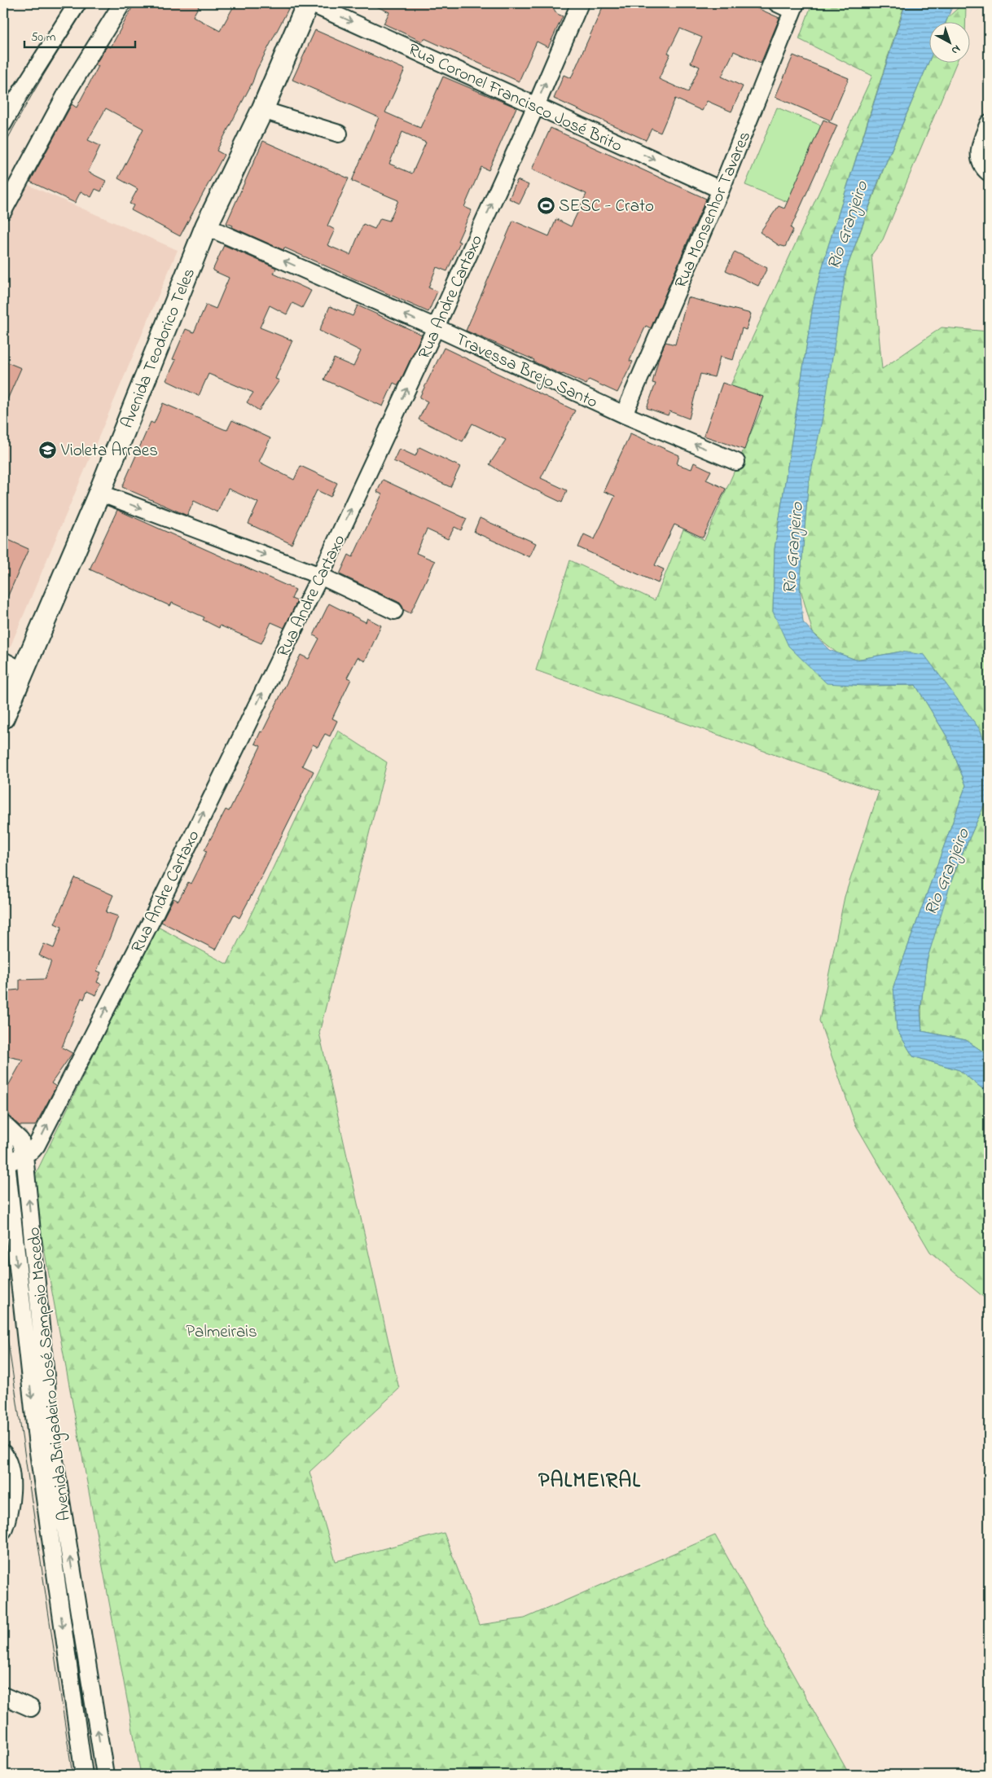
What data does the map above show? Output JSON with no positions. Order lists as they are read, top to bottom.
{
  "streets": {
    "main road": ["Avenida Teodorico Teles"],
    "street": [
      "Rua Coronel Francisco José Brito",
      "Rua Monsenhor Tavares",
      "Rua Andre Cartaxo",
      "Travessa Brejo Santo",
      "Avenida Brigadeiro José Sampaio Macedo"
    ]
  },
  "crossings": [
    ["Rua Coronel Francisco José Brito", "Rua Monsenhor Tavares"],
    ["Rua Coronel Francisco José Brito", "Rua Andre Cartaxo"],
    ["Rua Monsenhor Tavares", "Travessa Brejo Santo"],
    ["Rua Andre Cartaxo", "Travessa Brejo Santo"],
    ["Rua Andre Cartaxo", "Avenida Brigadeiro José Sampaio Macedo"],
    ["Avenida Teodorico Teles", "Travessa Brejo Santo"]
  ],
  "one_way": ["Rua Coronel Francisco José Brito", "Rua Andre Cartaxo", "Travessa Brejo Santo"],
  "districts": ["PALMEIRAL"],
  "water": ["Rio Granjeiro"],
  "parks": ["Palmeirais"],
  "places": {
    "sports": ["SESC - Crato"],
    "school or university": ["Violeta Arraes"]
  },
  "scale_bar": "50 m",
  "north": "bottom right"
}
